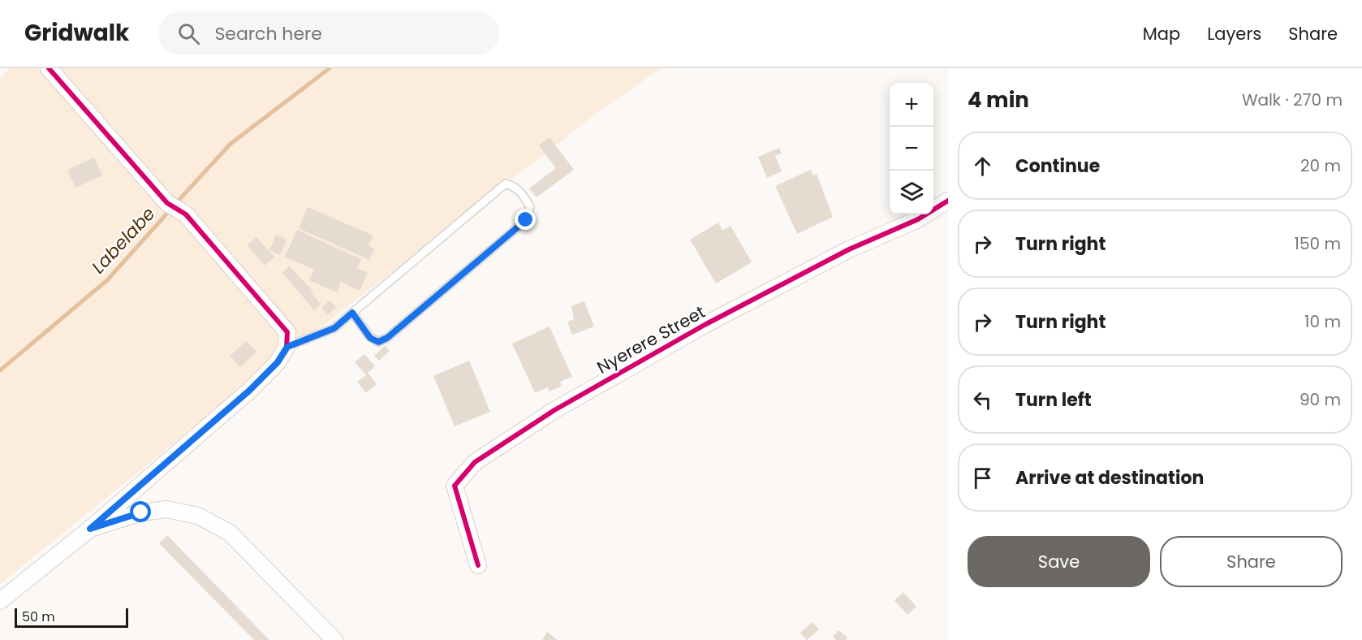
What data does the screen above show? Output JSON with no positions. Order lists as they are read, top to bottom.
{
  "streets": {
    "street": ["Nyerere Street"]
  },
  "water": ["Labelabe"],
  "scale_bar": "50 m",
  "page": {
    "header": "Gridwalk",
    "search": "Search here",
    "nav": ["Map", "Layers", "Share"],
    "heading": ["4 min", "Walk · 270 m"],
    "map_buttons": ["+", "−"],
    "list": [
      ["Continue", "20 m"],
      ["Turn right", "150 m"],
      ["Turn right", "10 m"],
      ["Turn left", "90 m"],
      "Arrive at destination"
    ],
    "buttons": ["Save", "Share"],
    "scale": "50 m"
  }
}
